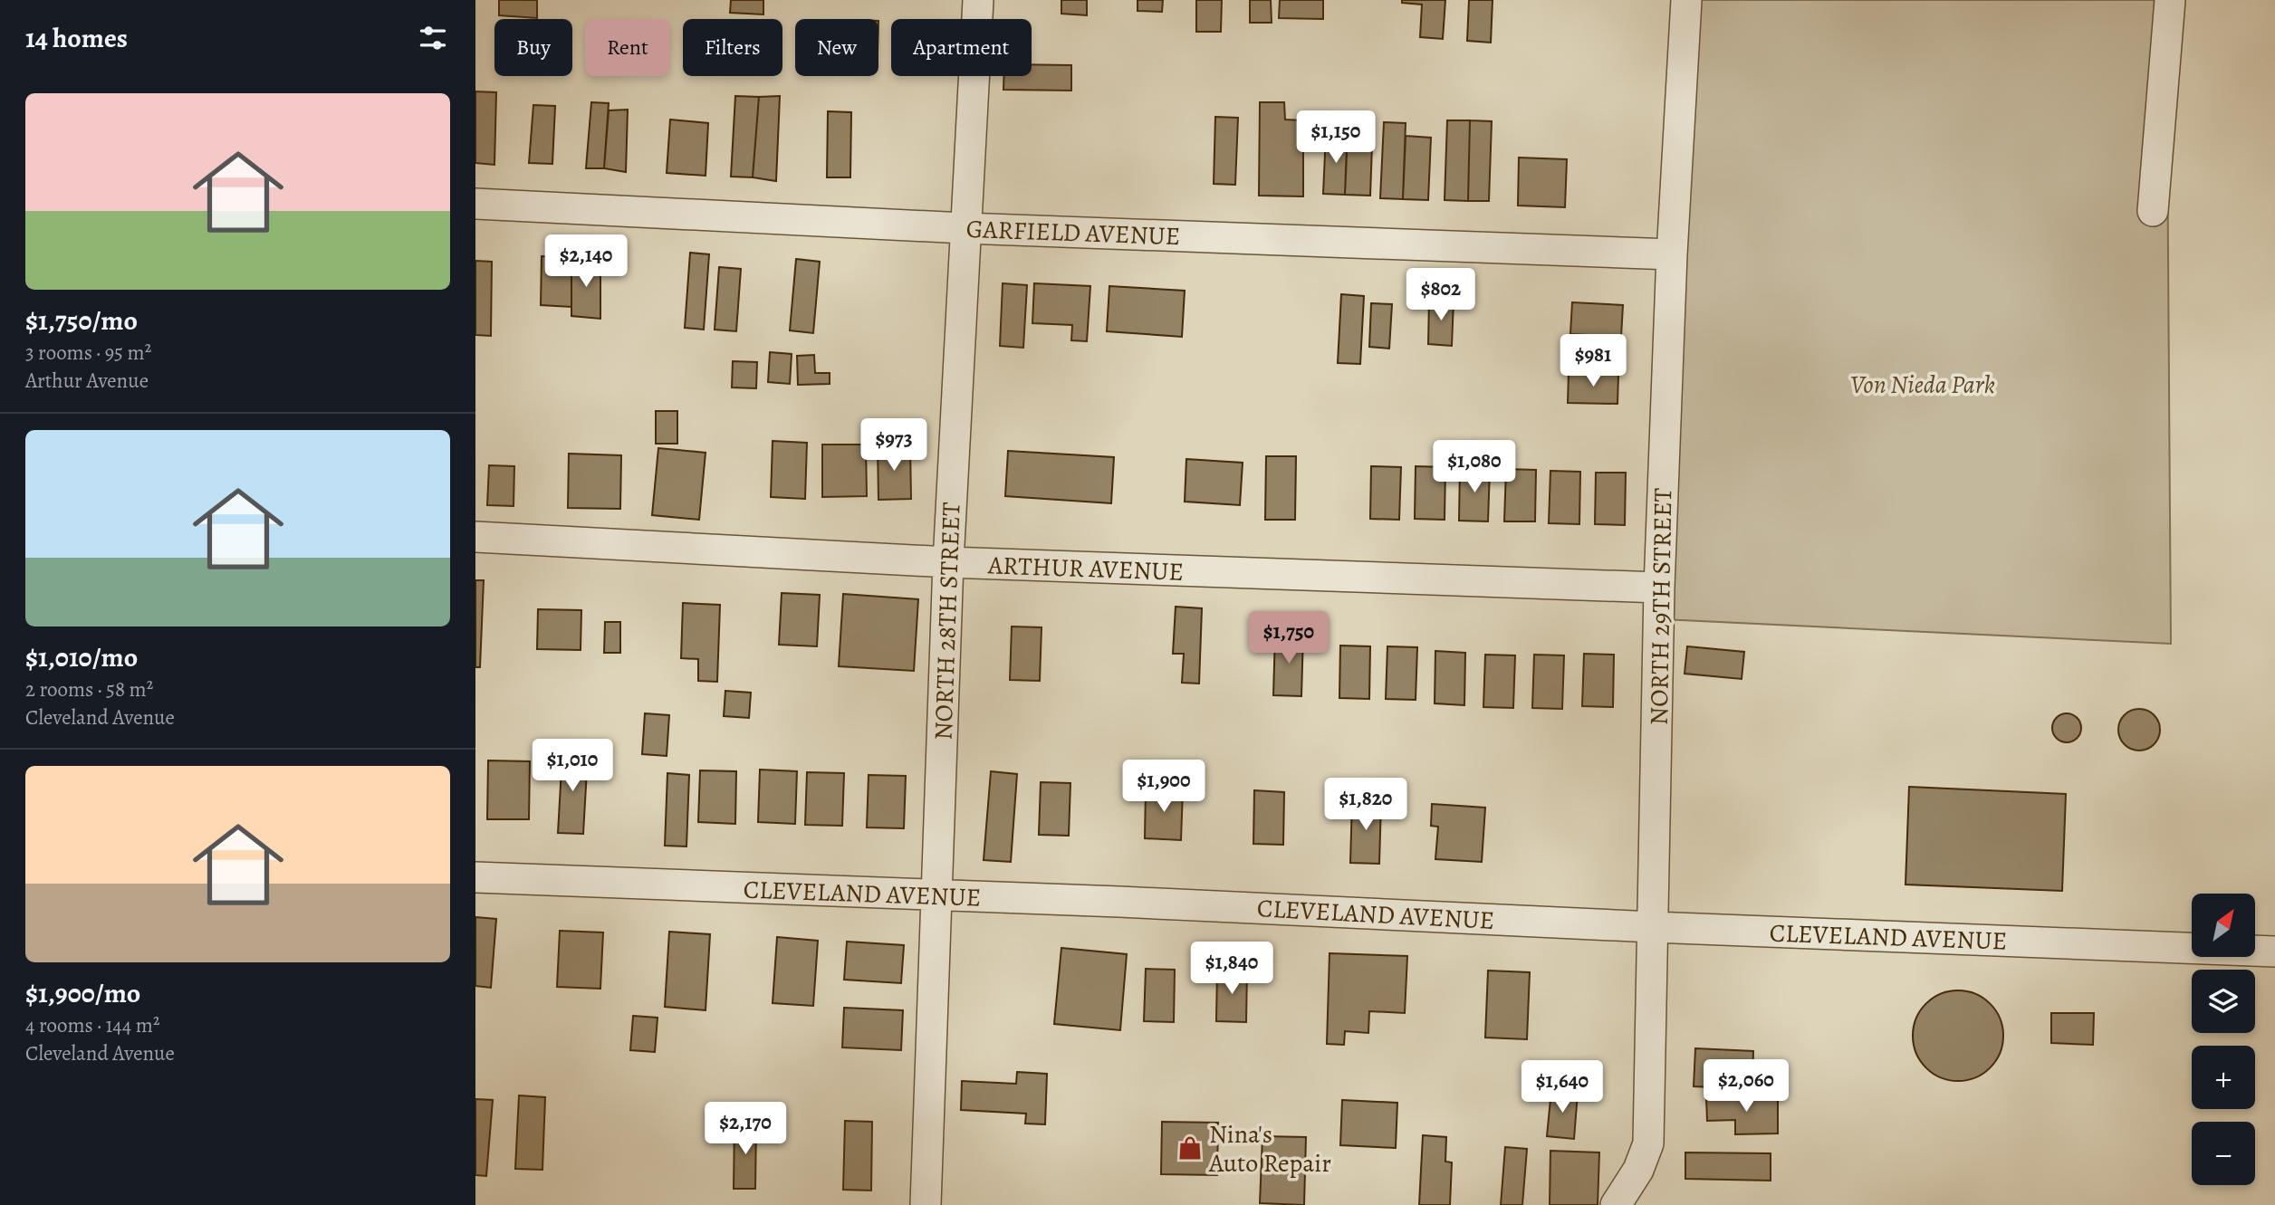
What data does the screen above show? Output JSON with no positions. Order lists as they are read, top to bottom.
{
  "streets": {
    "street": [
      "GARFIELD AVENUE",
      "ARTHUR AVENUE",
      "NORTH 29TH STREET",
      "NORTH 28TH STREET",
      "CLEVELAND AVENUE"
    ]
  },
  "crossings": [
    ["GARFIELD AVENUE", "NORTH 29TH STREET"],
    ["GARFIELD AVENUE", "NORTH 28TH STREET"],
    ["ARTHUR AVENUE", "NORTH 29TH STREET"],
    ["ARTHUR AVENUE", "NORTH 28TH STREET"],
    ["NORTH 29TH STREET", "CLEVELAND AVENUE"],
    ["NORTH 28TH STREET", "CLEVELAND AVENUE"]
  ],
  "parks": ["Von Nieda Park"],
  "places": {
    "shop": ["Nina's Auto Repair"]
  },
  "north": "top right",
  "page": {
    "heading": "14 homes",
    "chip": [
      "Buy",
      "Rent",
      "Filters",
      "New",
      "Apartment"
    ],
    "list": [
      {
        "name": "$1,750/mo",
        "note": "3 rooms · 95 m² · Arthur Avenue"
      },
      {
        "name": "$1,010/mo",
        "note": "2 rooms · 58 m² · Cleveland Avenue"
      },
      {
        "name": "$1,900/mo",
        "note": "4 rooms · 144 m² · Cleveland Avenue"
      }
    ],
    "price": [
      "$1,150",
      "$2,140",
      "$802",
      "$981",
      "$973",
      "$1,080",
      "$1,750",
      "$1,010",
      "$1,900",
      "$1,820",
      "$1,840",
      "$2,060",
      "$1,640",
      "$2,170"
    ],
    "map_buttons": ["+", "−"]
  }
}
